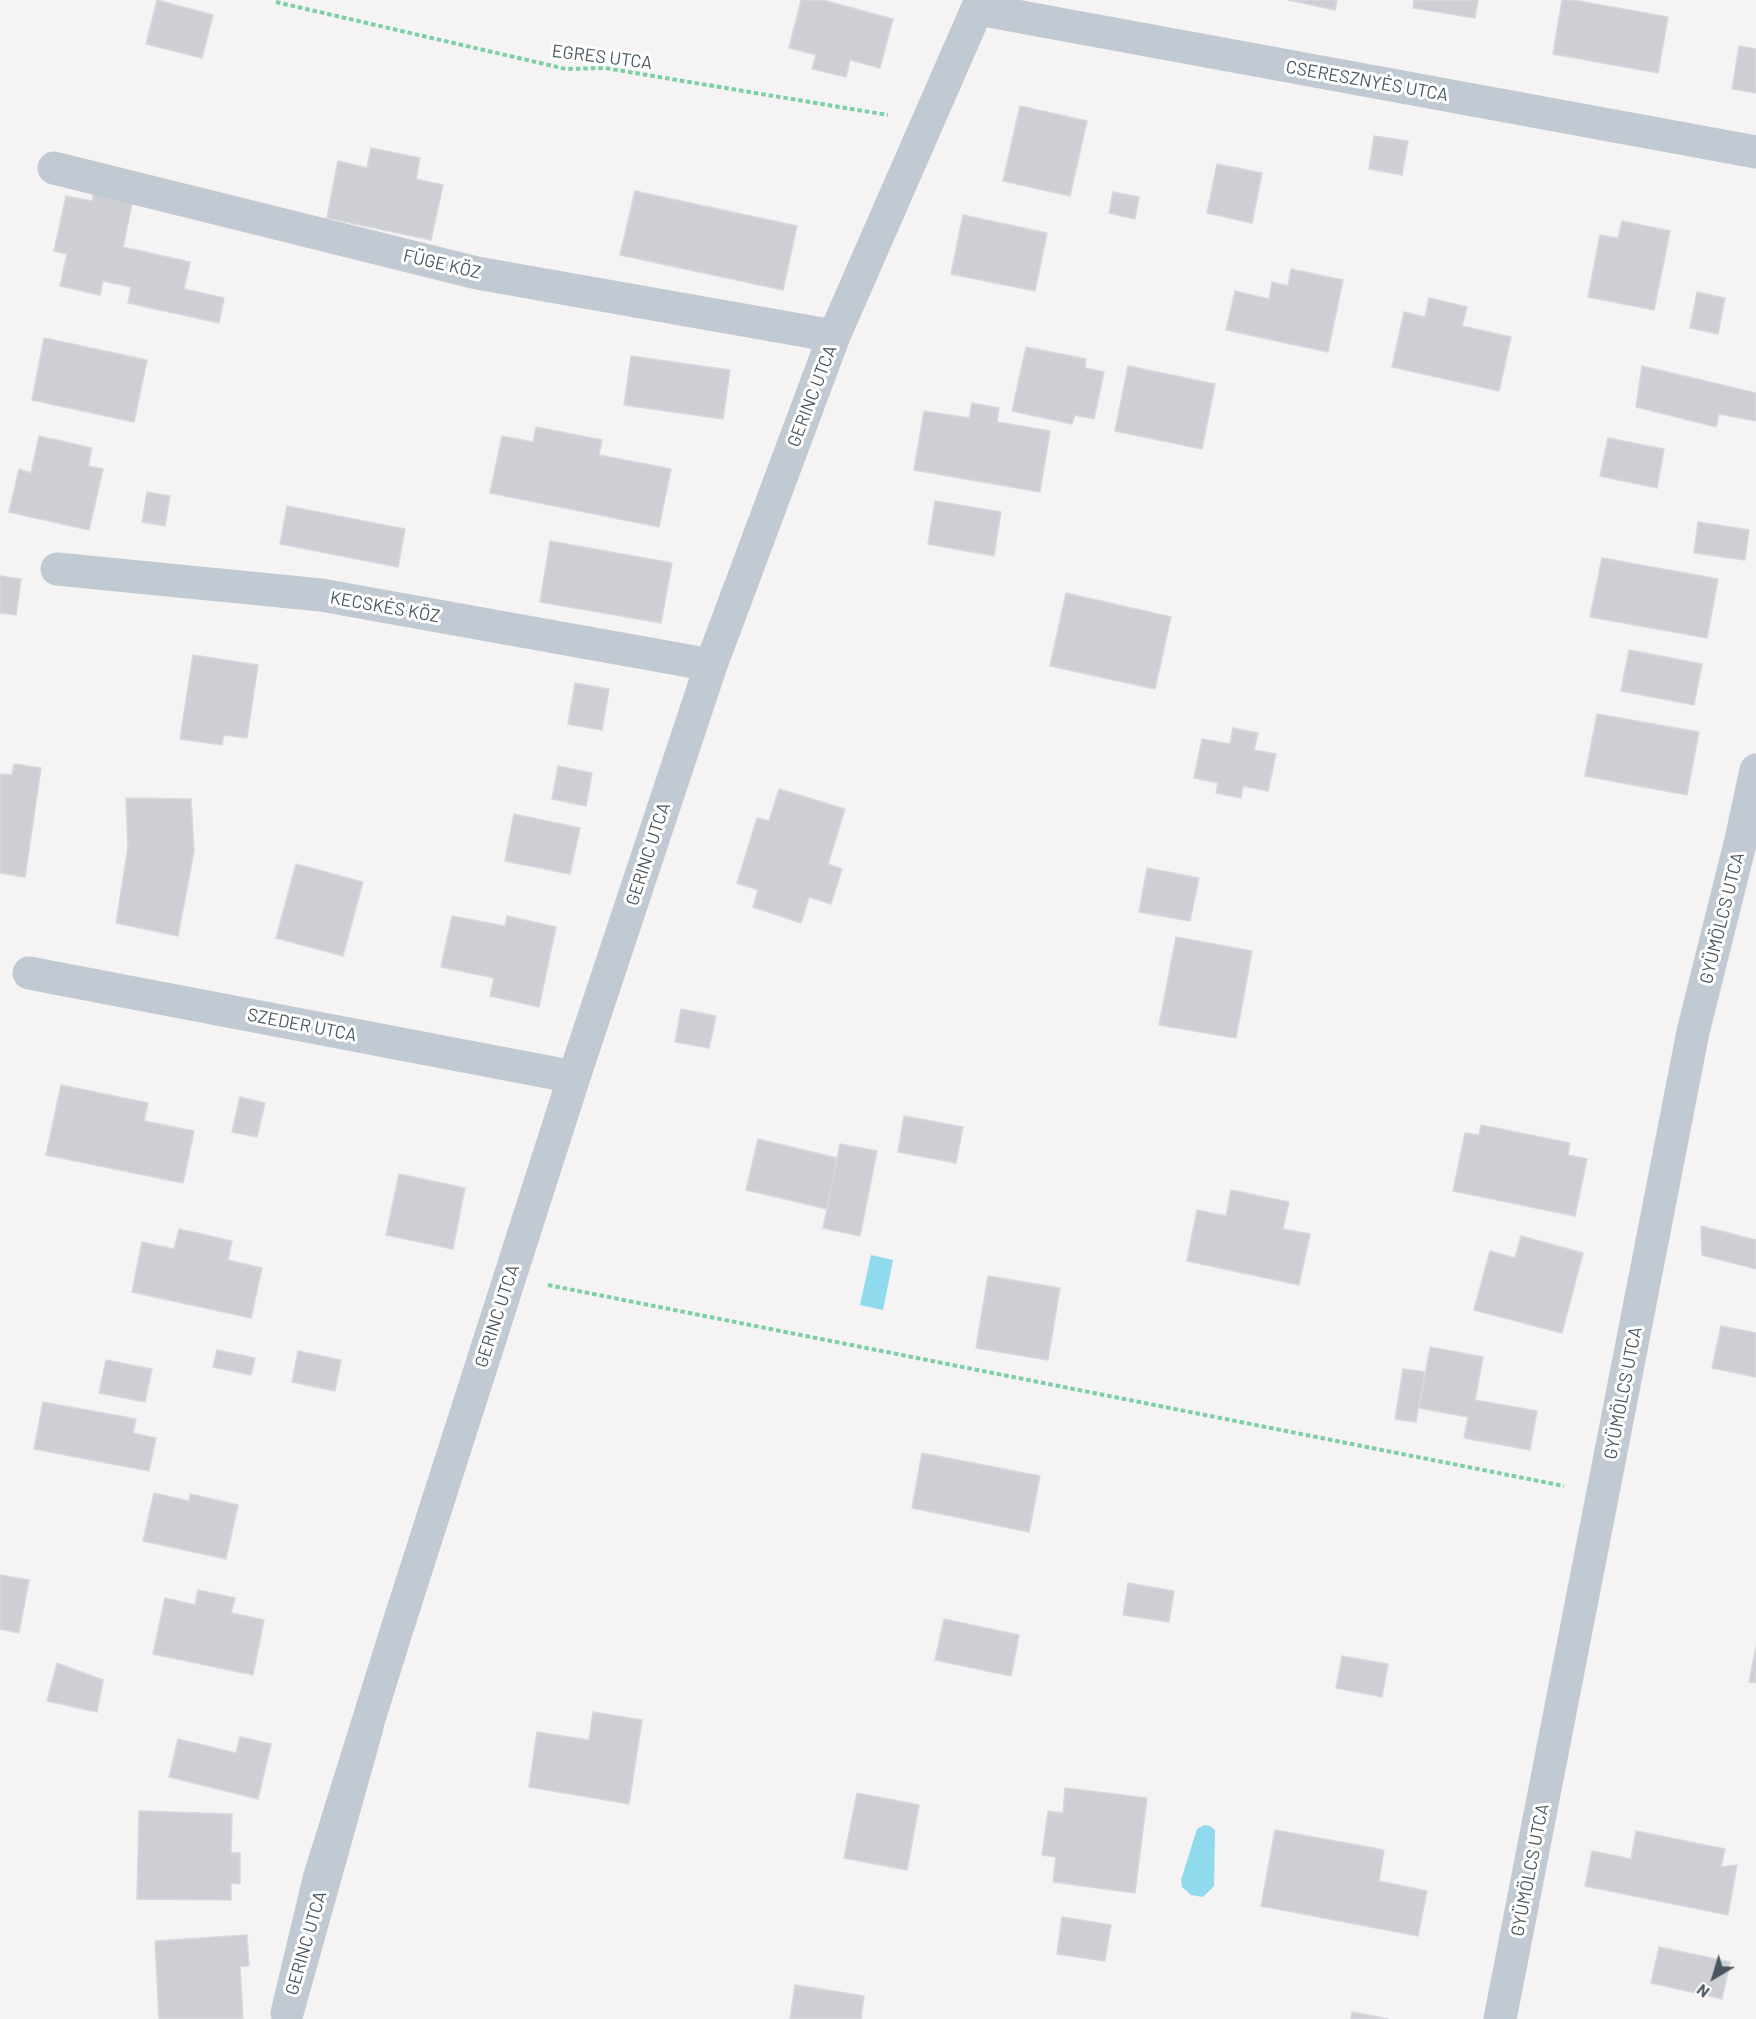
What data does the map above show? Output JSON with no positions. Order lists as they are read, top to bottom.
{
  "streets": {
    "street": [
      "CSERESZNYÉS UTCA",
      "FÜGE KÖZ",
      "GERINC UTCA",
      "KECSKÉS KÖZ",
      "GYÜMÖLCS UTCA",
      "SZEDER UTCA"
    ],
    "path": ["EGRES UTCA"]
  },
  "crossings": [
    ["EGRES UTCA", "GERINC UTCA"],
    ["CSERESZNYÉS UTCA", "GERINC UTCA"],
    ["FÜGE KÖZ", "GERINC UTCA"],
    ["GERINC UTCA", "KECSKÉS KÖZ"],
    ["GERINC UTCA", "SZEDER UTCA"]
  ],
  "north": "bottom left"
}
